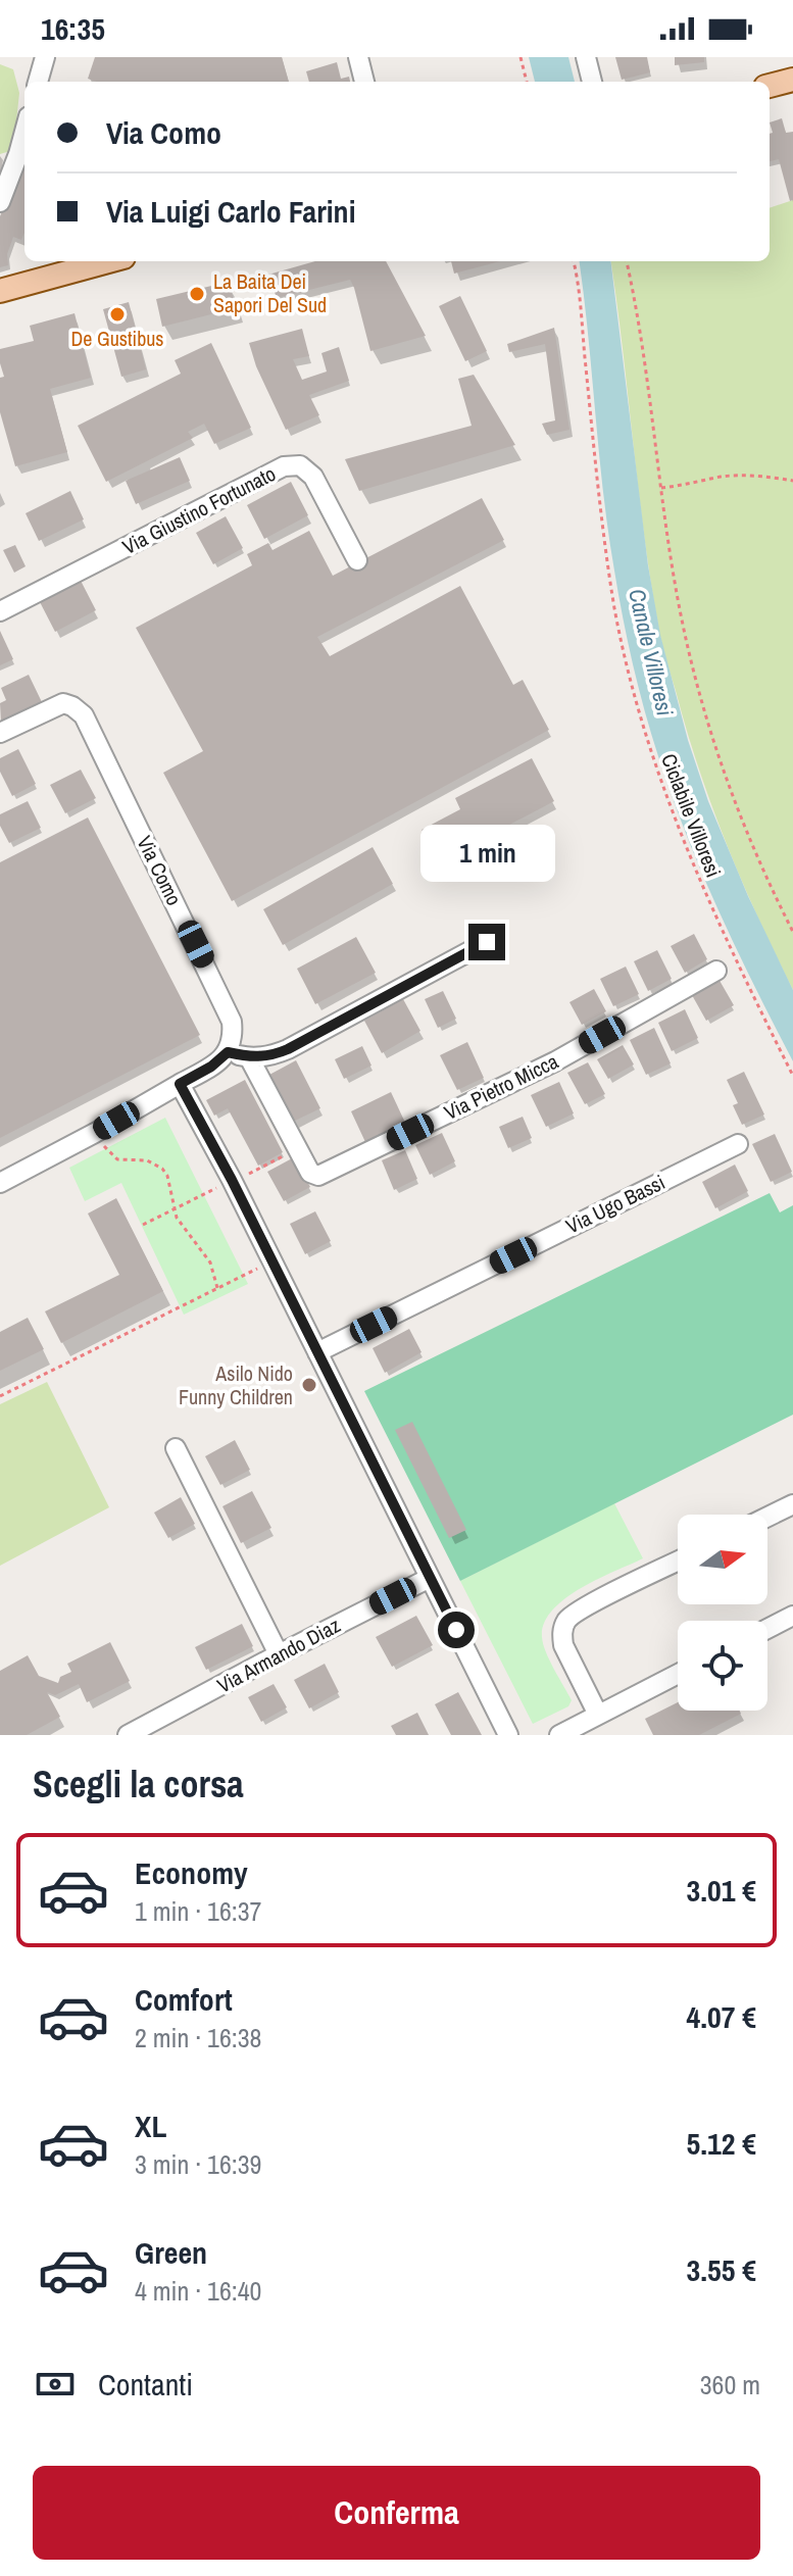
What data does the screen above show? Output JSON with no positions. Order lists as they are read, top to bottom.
{
  "streets": {
    "street": [
      "Via Giustino Fortunato",
      "Via Como",
      "Via Pietro Micca",
      "Via Ugo Bassi",
      "Via Armando Diaz"
    ],
    "path": ["Ciclabile Villoresi"]
  },
  "water": ["Canale Villoresi"],
  "places": ["La Baita Dei Sapori Del Sud", "De Gustibus", "Asilo Nido Funny Children"],
  "north": "right",
  "page": {
    "status": "16:35",
    "banner": ["Via Como", "Via Luigi Carlo Farini"],
    "bubble": "1 min",
    "heading": "Scegli la corsa",
    "list": [
      {
        "name": "Economy",
        "note": "1 min · 16:37",
        "value": "3.01 €"
      },
      {
        "name": "Comfort",
        "note": "2 min · 16:38",
        "value": "4.07 €"
      },
      {
        "name": "XL",
        "note": "3 min · 16:39",
        "value": "5.12 €"
      },
      {
        "name": "Green",
        "note": "4 min · 16:40",
        "value": "3.55 €"
      }
    ],
    "pay": ["Contanti", "360 m"],
    "buttons": "Conferma"
  }
}
